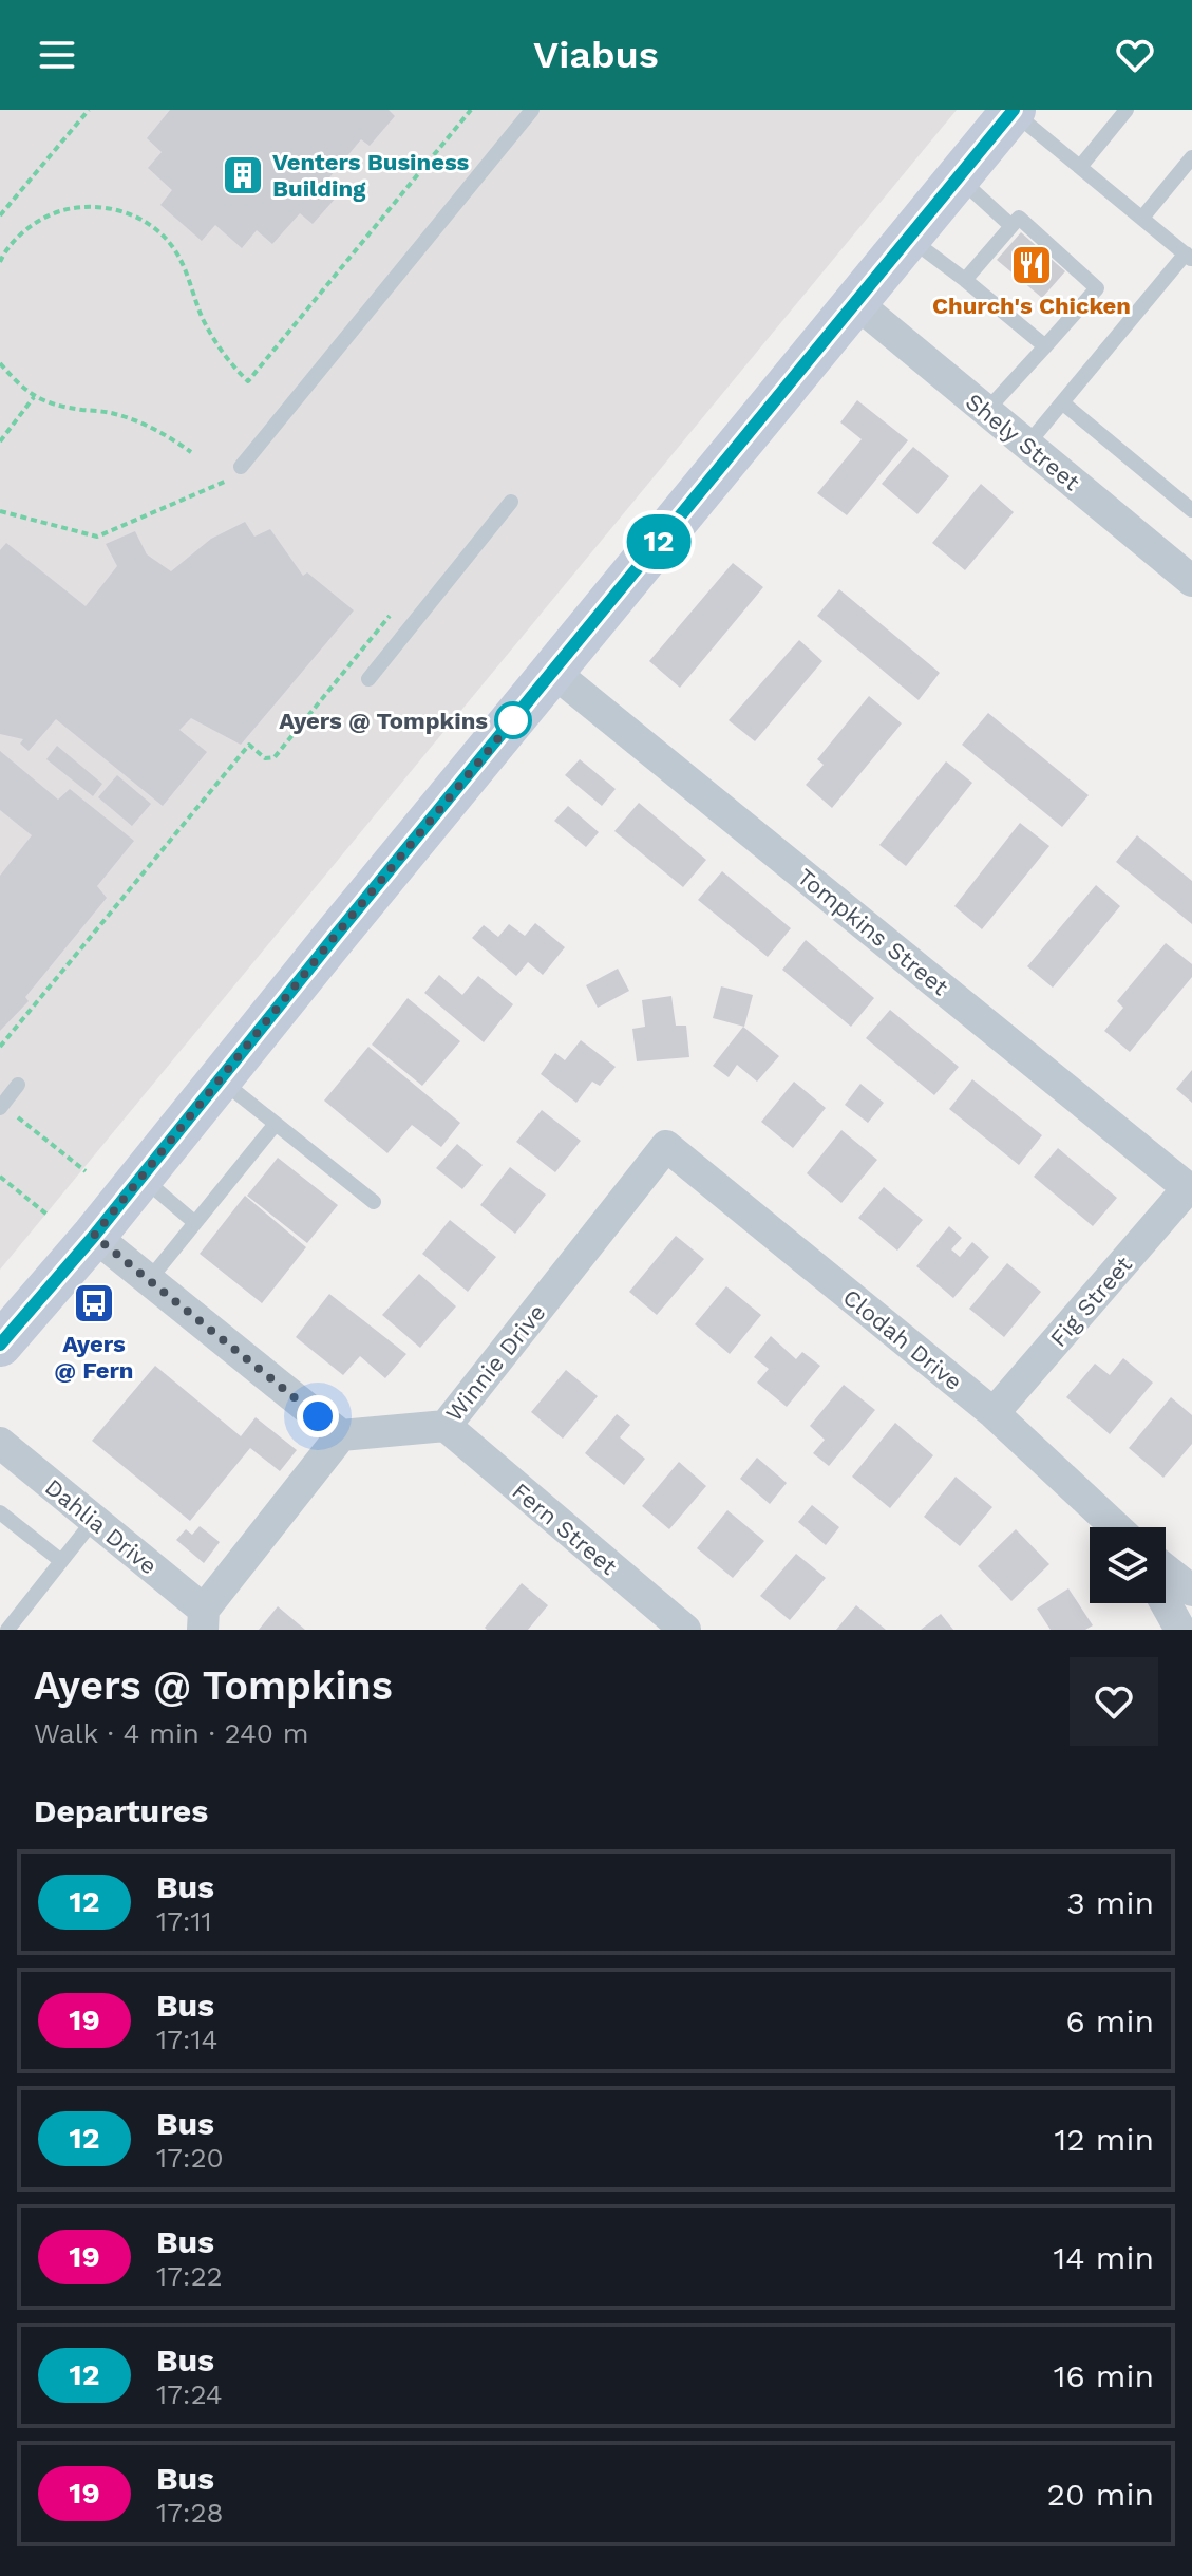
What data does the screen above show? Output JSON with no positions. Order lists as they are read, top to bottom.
{
  "streets": {
    "street": [
      "Shely Street",
      "Tompkins Street",
      "Fig Street",
      "Clodah Drive",
      "Winnie Drive",
      "Dahlia Drive",
      "Fern Street"
    ]
  },
  "crossings": [
    ["Tompkins Street", "Fig Street"],
    ["Fig Street", "Clodah Drive"],
    ["Clodah Drive", "Winnie Drive"],
    ["Winnie Drive", "Fern Street"]
  ],
  "places": {
    "building": ["Venters Business Building"],
    "restaurant": ["Church's Chicken"],
    "other": ["Ayers @ Tompkins"],
    "bus stop": ["Ayers @ Fern"]
  },
  "lines": ["bus line 12"],
  "page": {
    "header": "Viabus",
    "on_map": "12",
    "heading": [
      ["Ayers @ Tompkins", "Walk · 4 min · 240 m"],
      "Departures"
    ],
    "list": [
      {
        "mark": "12",
        "name": "Bus",
        "note": "17:11",
        "value": "3 min"
      },
      {
        "mark": "19",
        "name": "Bus",
        "note": "17:14",
        "value": "6 min"
      },
      {
        "mark": "12",
        "name": "Bus",
        "note": "17:20",
        "value": "12 min"
      },
      {
        "mark": "19",
        "name": "Bus",
        "note": "17:22",
        "value": "14 min"
      },
      {
        "mark": "12",
        "name": "Bus",
        "note": "17:24",
        "value": "16 min"
      },
      {
        "mark": "19",
        "name": "Bus",
        "note": "17:28",
        "value": "20 min"
      }
    ]
  }
}
